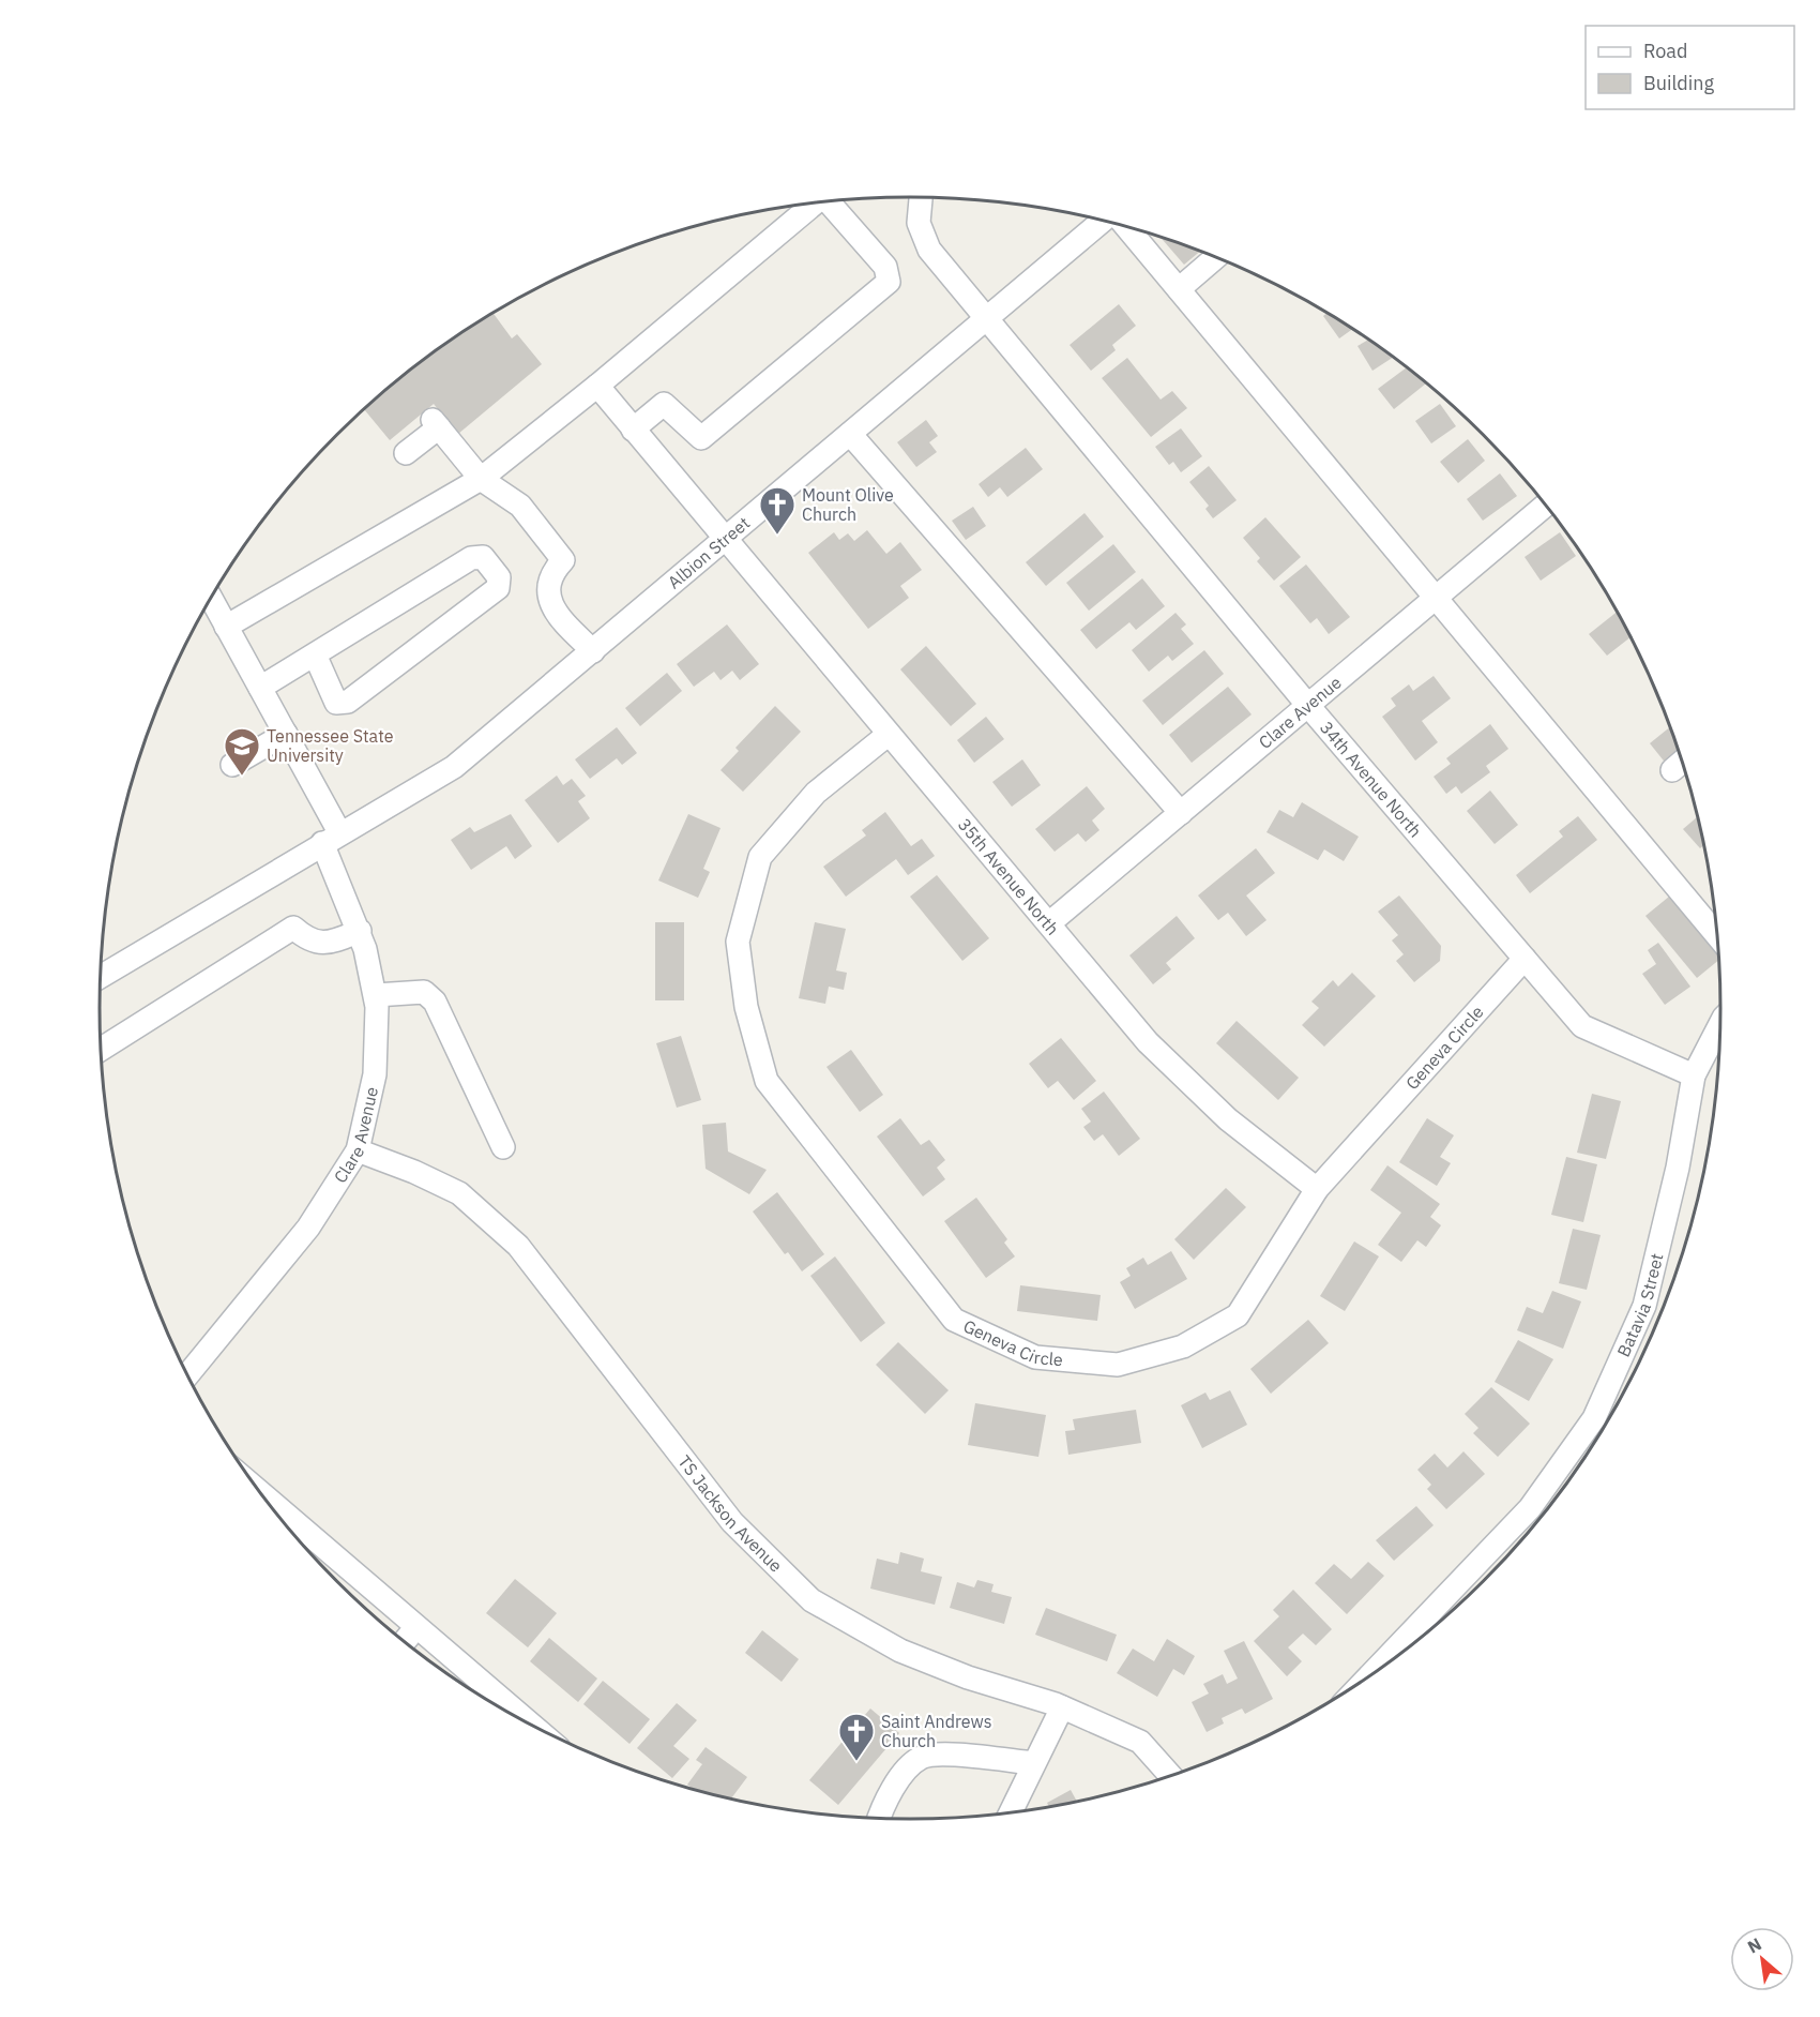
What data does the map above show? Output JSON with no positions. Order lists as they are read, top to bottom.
{
  "streets": {
    "street": [
      "Albion Street",
      "Clare Avenue",
      "34th Avenue North",
      "35th Avenue North",
      "Geneva Circle",
      "Batavia Street",
      "TS Jackson Avenue"
    ]
  },
  "crossings": [
    ["Albion Street", "Clare Avenue"],
    ["Albion Street", "34th Avenue North"],
    ["Albion Street", "35th Avenue North"],
    ["Clare Avenue", "34th Avenue North"],
    ["Clare Avenue", "35th Avenue North"],
    ["Clare Avenue", "TS Jackson Avenue"],
    ["34th Avenue North", "Geneva Circle"],
    ["34th Avenue North", "Batavia Street"],
    ["35th Avenue North", "Geneva Circle"]
  ],
  "places": {
    "church": ["Mount Olive Church", "Saint Andrews Church"],
    "school or university": ["Tennessee State University"]
  },
  "legend": ["Road", "Building"],
  "north": "top left"
}
